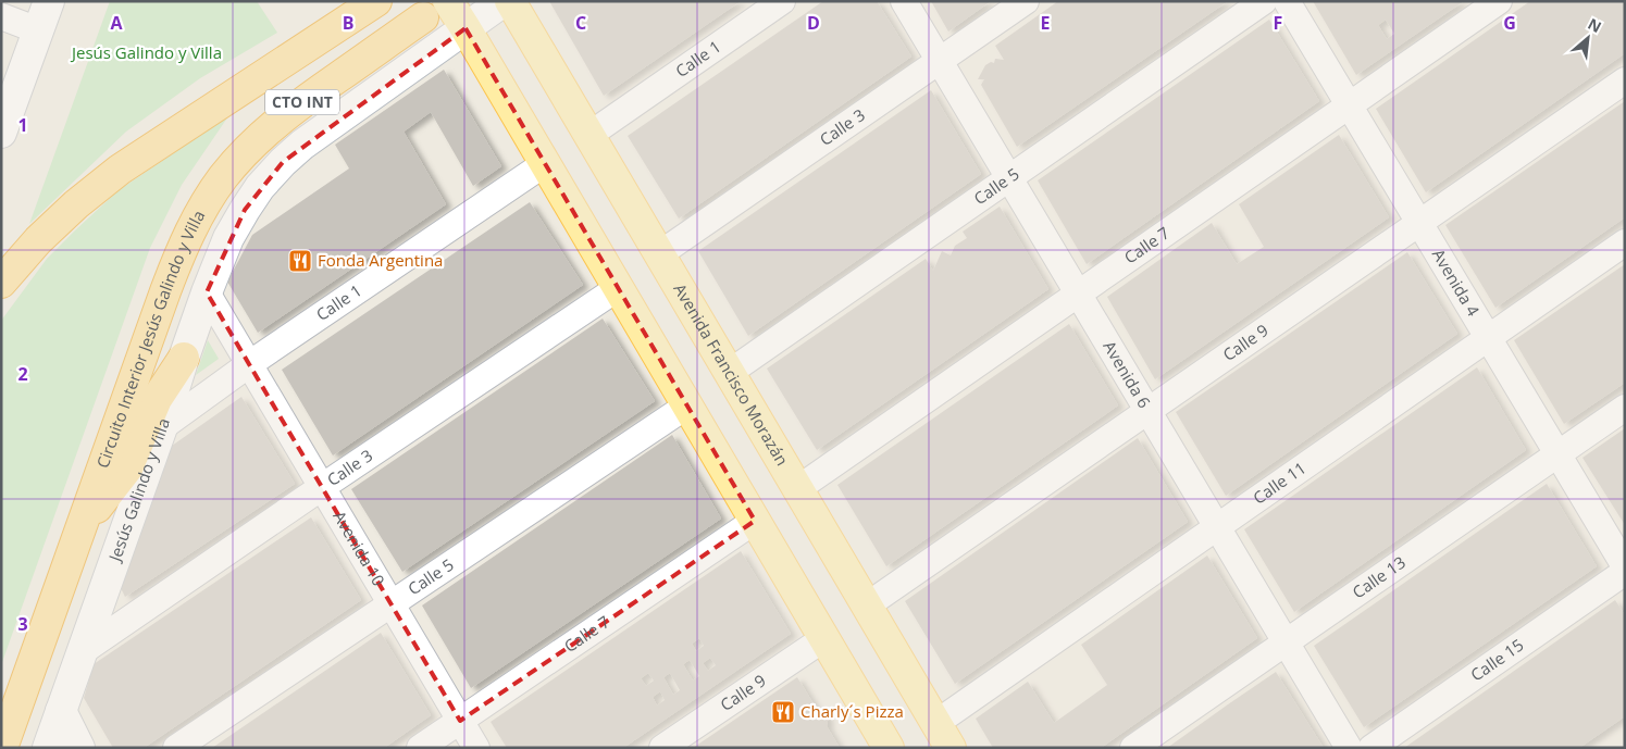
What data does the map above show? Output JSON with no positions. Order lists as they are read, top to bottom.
{
  "streets": {
    "highway": ["CTO INT", "Circuito Interior Jesús Galindo y Villa"],
    "main road": ["Avenida Francisco Morazán", "Jesús Galindo y Villa"],
    "street": [
      "Calle 1",
      "Calle 3",
      "Calle 5",
      "Calle 7",
      "Avenida 4",
      "Calle 9",
      "Avenida 6",
      "Calle 11",
      "Avenida 10",
      "Calle 13",
      "Calle 15"
    ]
  },
  "crossings": [
    ["Calle 1", "Avenida Francisco Morazán"],
    ["Calle 1", "Jesús Galindo y Villa"],
    ["Calle 1", "Avenida 10"],
    ["Calle 3", "Avenida Francisco Morazán"],
    ["Calle 3", "Avenida 6"],
    ["Calle 3", "Jesús Galindo y Villa"],
    ["Calle 3", "Avenida 10"],
    ["Calle 5", "Avenida Francisco Morazán"],
    ["Calle 5", "Avenida 6"],
    ["Calle 5", "Avenida 10"],
    ["Calle 7", "Avenida 4"],
    ["Calle 7", "Avenida Francisco Morazán"],
    ["Calle 7", "Avenida 6"],
    ["Calle 7", "Avenida 10"],
    ["Avenida 4", "Calle 9"],
    ["Avenida 4", "Calle 11"],
    ["Avenida 4", "Calle 13"],
    ["Calle 9", "Avenida Francisco Morazán"],
    ["Calle 9", "Avenida 6"],
    ["Avenida Francisco Morazán", "Calle 11"],
    ["Avenida 6", "Calle 11"],
    ["Avenida 6", "Calle 13"],
    ["Jesús Galindo y Villa", "Avenida 10"]
  ],
  "parks": ["Jesús Galindo y Villa"],
  "places": {
    "restaurant": ["Fonda Argentina", "Charly´s Pizza"]
  },
  "north": "top right",
  "grid": {
    "columns": [
      "A",
      "B",
      "C",
      "D",
      "E",
      "F",
      "G"
    ],
    "rows": ["1", "2", "3"]
  }
}
